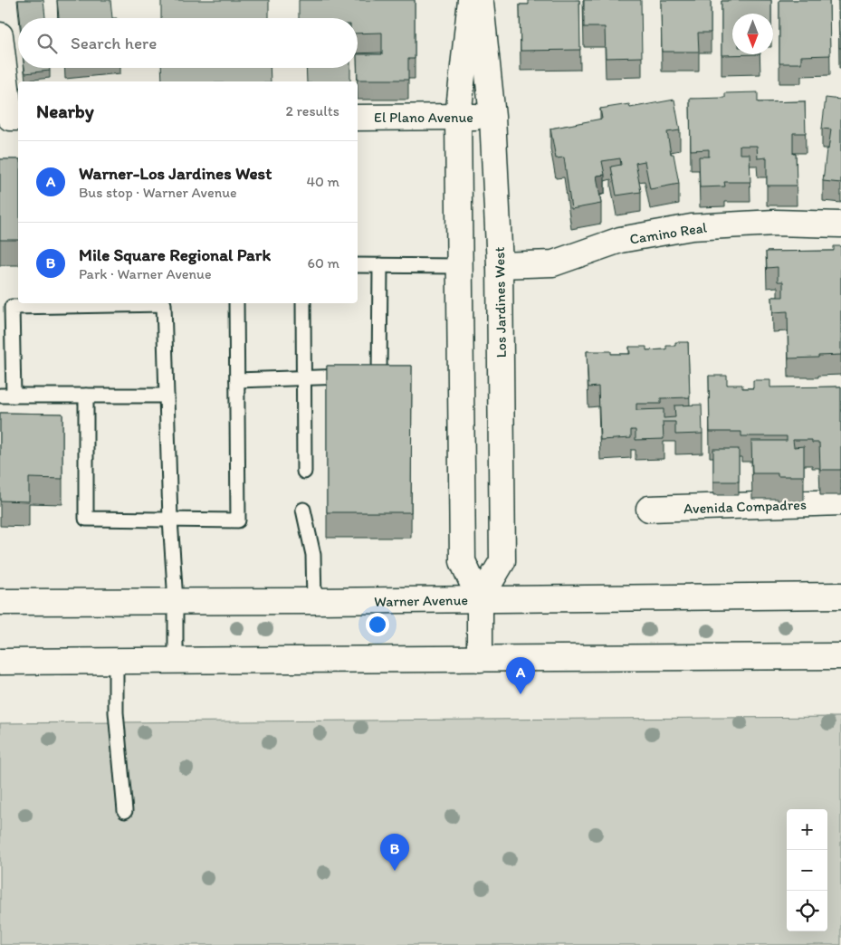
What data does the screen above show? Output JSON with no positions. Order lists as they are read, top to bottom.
{
  "streets": {
    "street": [
      "El Plano Avenue",
      "Camino Real",
      "Los Jardines West",
      "Avenida Compadres",
      "Warner Avenue"
    ]
  },
  "crossings": [
    ["El Plano Avenue", "Los Jardines West"],
    ["Camino Real", "Los Jardines West"],
    ["Los Jardines West", "Warner Avenue"]
  ],
  "north": "bottom",
  "page": {
    "search": "Search here",
    "heading": ["Nearby", "2 results"],
    "list": [
      {
        "mark": "A",
        "name": "Warner-Los Jardines West",
        "note": "Bus stop · Warner Avenue",
        "value": "40 m"
      },
      {
        "mark": "B",
        "name": "Mile Square Regional Park",
        "note": "Park · Warner Avenue",
        "value": "60 m"
      }
    ],
    "pins": ["A", "B"],
    "map_buttons": ["+", "−"]
  }
}
